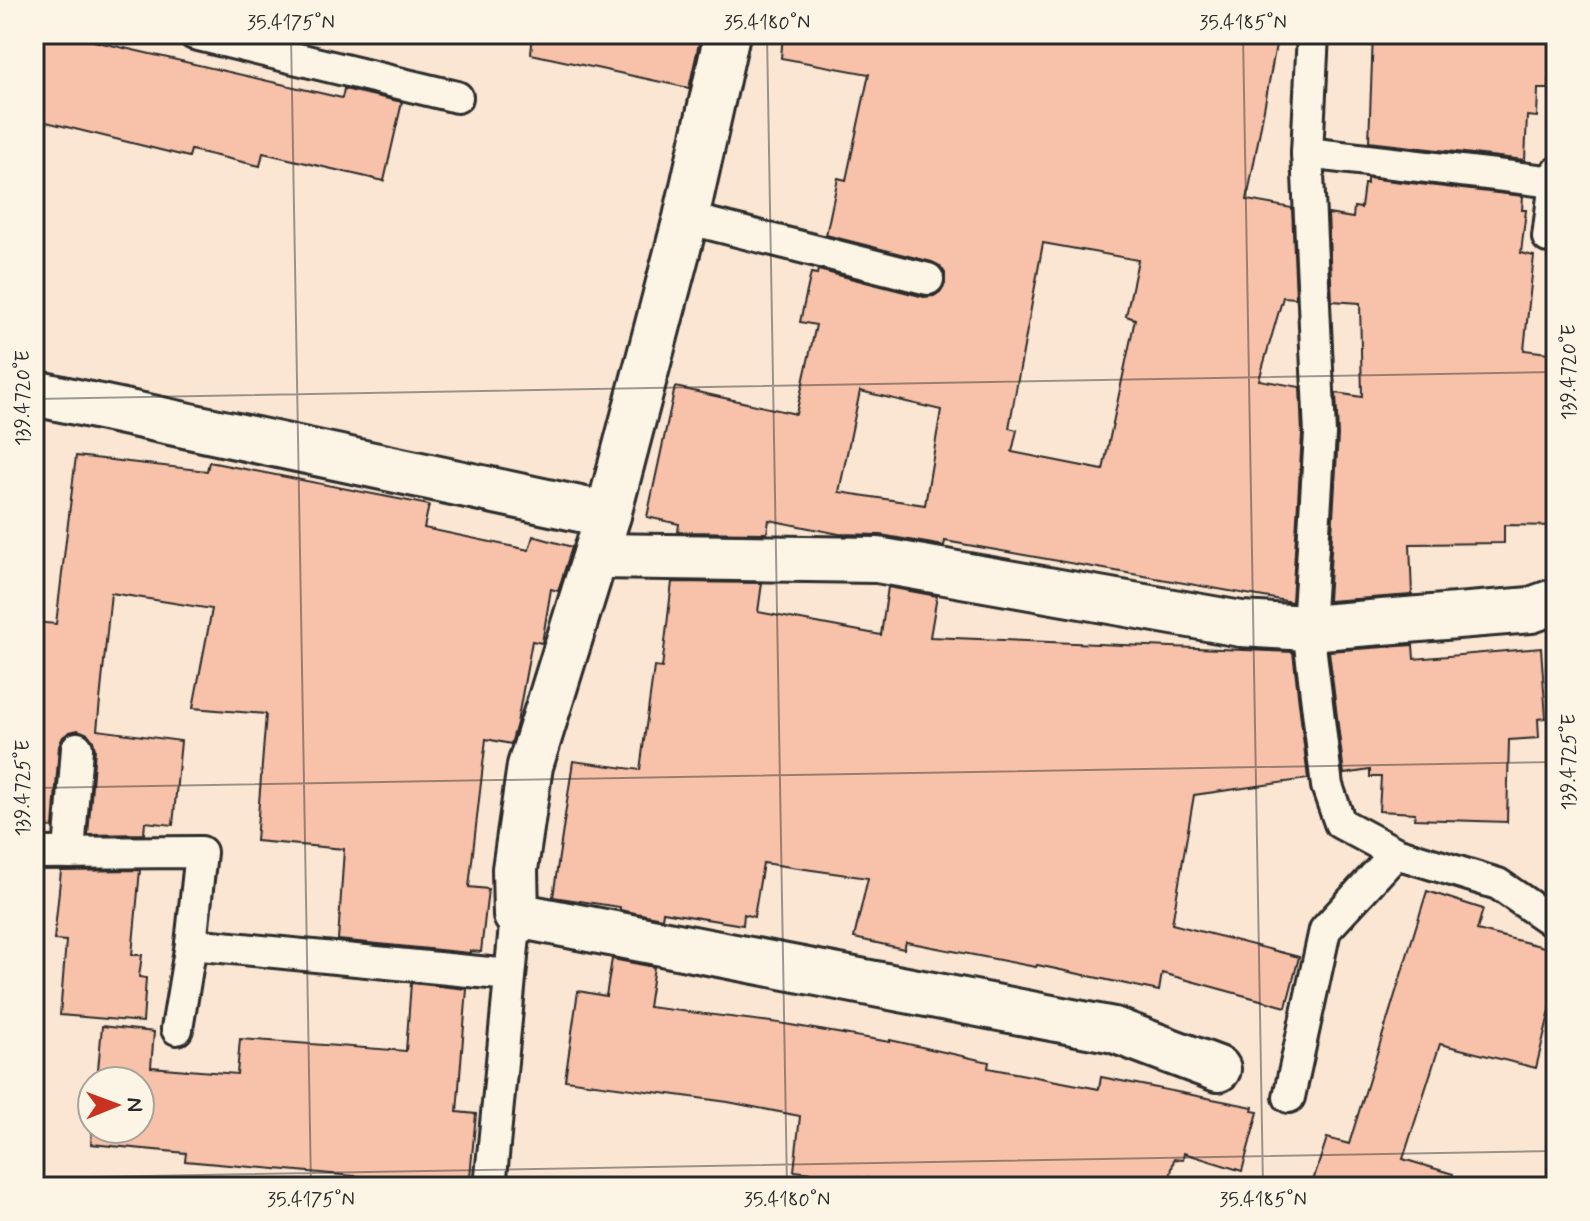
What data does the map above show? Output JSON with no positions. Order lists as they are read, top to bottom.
{
  "north": "right",
  "coordinates": [
    "35.4175°N",
    "35.4180°N",
    "35.4185°N",
    "139.4720°E",
    "139.4725°E"
  ]
}
